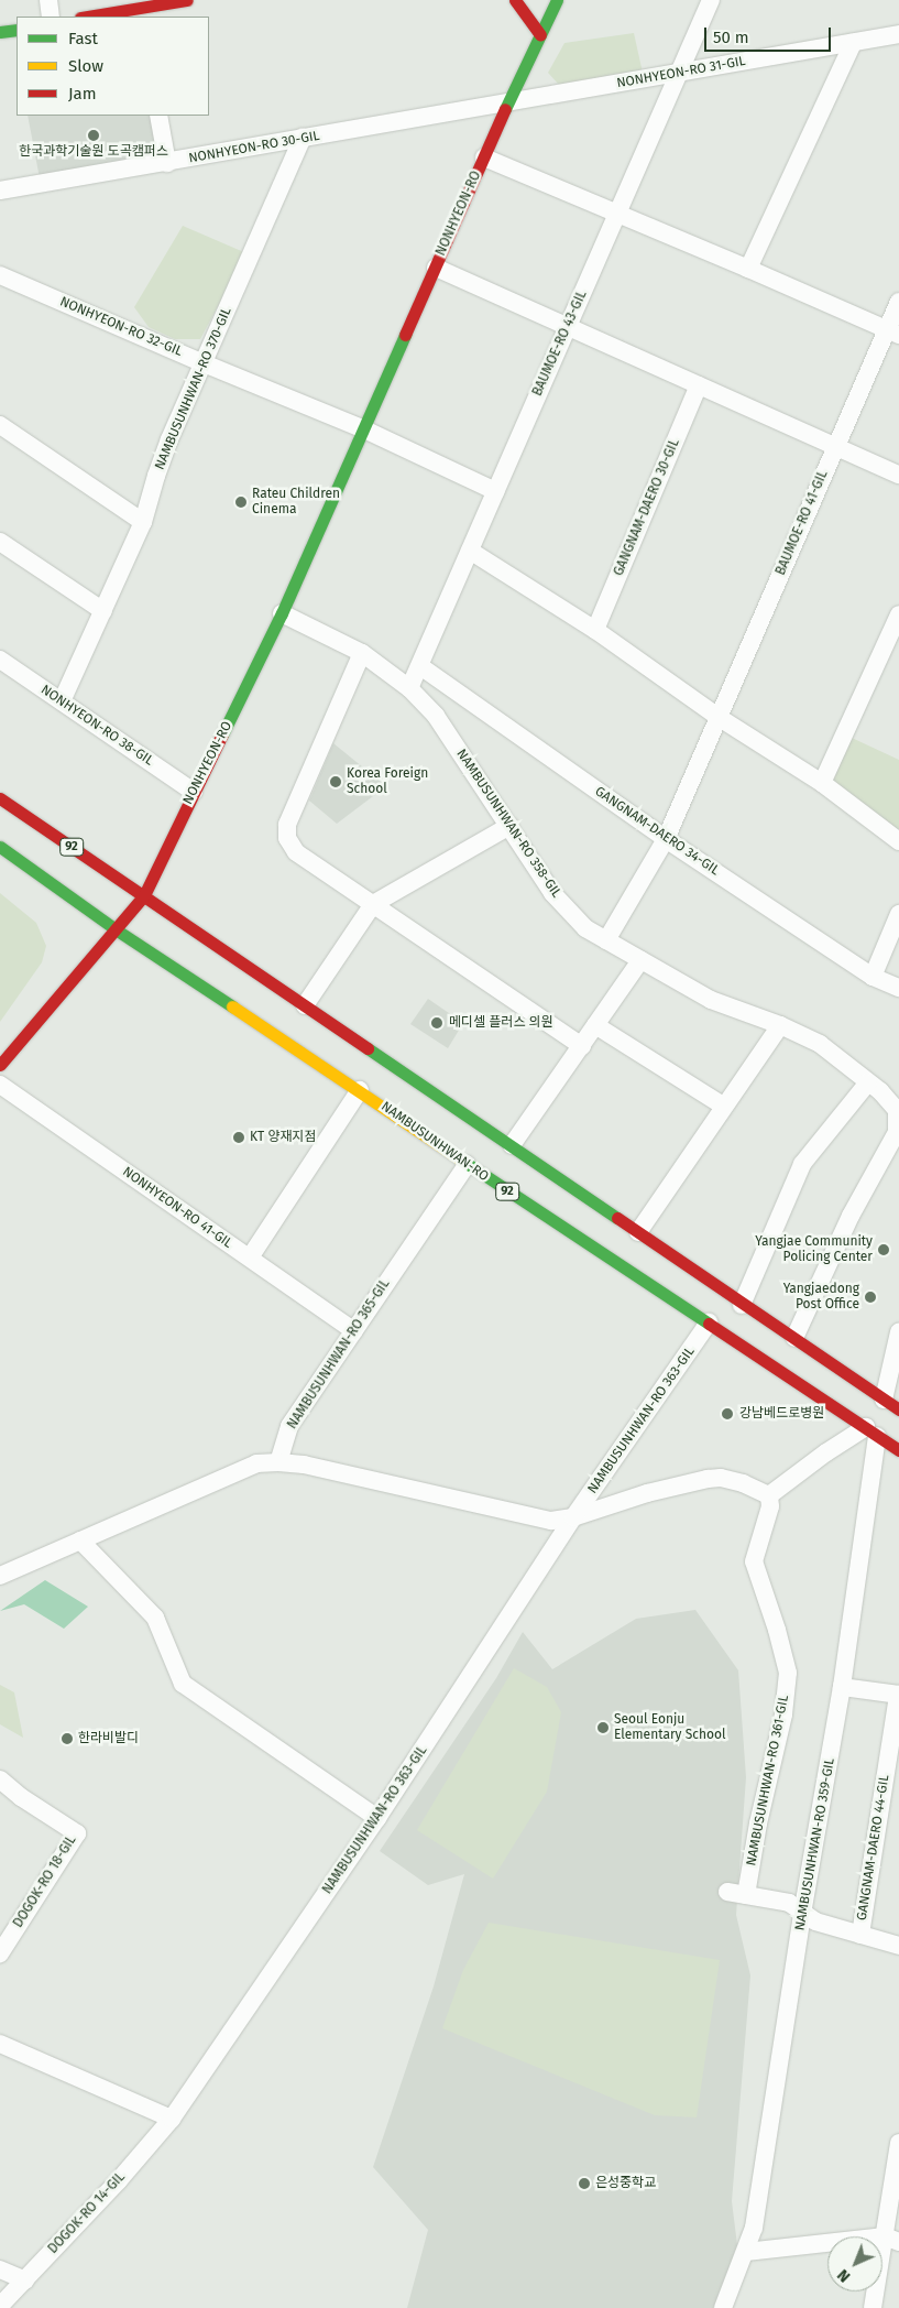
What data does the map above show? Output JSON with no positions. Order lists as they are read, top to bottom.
{
  "streets": {
    "main road": ["NONHYEON-RO", "92", "NAMBUSUNHWAN-RO"],
    "street": [
      "NONHYEON-RO 31-GIL",
      "NONHYEON-RO 30-GIL",
      "NONHYEON-RO 32-GIL",
      "BAUMOE-RO 43-GIL",
      "NAMBUSUNHWAN-RO 370-GIL",
      "GANGNAM-DAERO 30-GIL",
      "BAUMOE-RO 41-GIL",
      "NONHYEON-RO 38-GIL",
      "NAMBUSUNHWAN-RO 358-GIL",
      "GANGNAM-DAERO 34-GIL",
      "NONHYEON-RO 41-GIL",
      "NAMBUSUNHWAN-RO 365-GIL",
      "NAMBUSUNHWAN-RO 363-GIL",
      "NAMBUSUNHWAN-RO 361-GIL",
      "NAMBUSUNHWAN-RO 359-GIL",
      "GANGNAM-DAERO 44-GIL",
      "DOGOK-RO 18-GIL",
      "DOGOK-RO 14-GIL"
    ]
  },
  "crossings": [
    ["NONHYEON-RO 31-GIL", "NONHYEON-RO 30-GIL"],
    ["NONHYEON-RO 31-GIL", "NONHYEON-RO"],
    ["NONHYEON-RO 31-GIL", "BAUMOE-RO 43-GIL"],
    ["NONHYEON-RO 30-GIL", "NONHYEON-RO"],
    ["NONHYEON-RO 30-GIL", "NAMBUSUNHWAN-RO 370-GIL"],
    ["NONHYEON-RO", "NONHYEON-RO 32-GIL"],
    ["NONHYEON-RO", "NONHYEON-RO 38-GIL"],
    ["NONHYEON-RO", "NAMBUSUNHWAN-RO 358-GIL"],
    ["NONHYEON-RO", "92"],
    ["NONHYEON-RO", "NAMBUSUNHWAN-RO"],
    ["NONHYEON-RO 32-GIL", "NAMBUSUNHWAN-RO 370-GIL"],
    ["BAUMOE-RO 43-GIL", "NAMBUSUNHWAN-RO 358-GIL"],
    ["BAUMOE-RO 43-GIL", "GANGNAM-DAERO 34-GIL"],
    ["NAMBUSUNHWAN-RO 370-GIL", "NONHYEON-RO 38-GIL"],
    ["BAUMOE-RO 41-GIL", "NAMBUSUNHWAN-RO 358-GIL"],
    ["BAUMOE-RO 41-GIL", "GANGNAM-DAERO 34-GIL"],
    ["NAMBUSUNHWAN-RO 358-GIL", "92"],
    ["NAMBUSUNHWAN-RO", "NAMBUSUNHWAN-RO 365-GIL"],
    ["NAMBUSUNHWAN-RO", "NAMBUSUNHWAN-RO 363-GIL"],
    ["NAMBUSUNHWAN-RO", "NAMBUSUNHWAN-RO 359-GIL"],
    ["NONHYEON-RO 41-GIL", "NAMBUSUNHWAN-RO 365-GIL"],
    ["NAMBUSUNHWAN-RO 365-GIL", "NAMBUSUNHWAN-RO 363-GIL"],
    ["NAMBUSUNHWAN-RO 363-GIL", "NAMBUSUNHWAN-RO 361-GIL"],
    ["NAMBUSUNHWAN-RO 363-GIL", "DOGOK-RO 14-GIL"],
    ["NAMBUSUNHWAN-RO 361-GIL", "GANGNAM-DAERO 44-GIL"],
    ["NAMBUSUNHWAN-RO 359-GIL", "GANGNAM-DAERO 44-GIL"]
  ],
  "places": [
    "한국과학기술원 도곡캠퍼스",
    "Rateu Children Cinema",
    "Korea Foreign School",
    "메디셀 플러스 의원",
    "KT 양재지점",
    "Yangjae Community Policing Center",
    "Yangjaedong Post Office",
    "강남베드로병원",
    "Seoul Eonju Elementary School",
    "한라비발디",
    "은성중학교"
  ],
  "legend": ["Fast", "Slow", "Jam"],
  "scale_bar": "50 m",
  "north": "bottom left"
}
